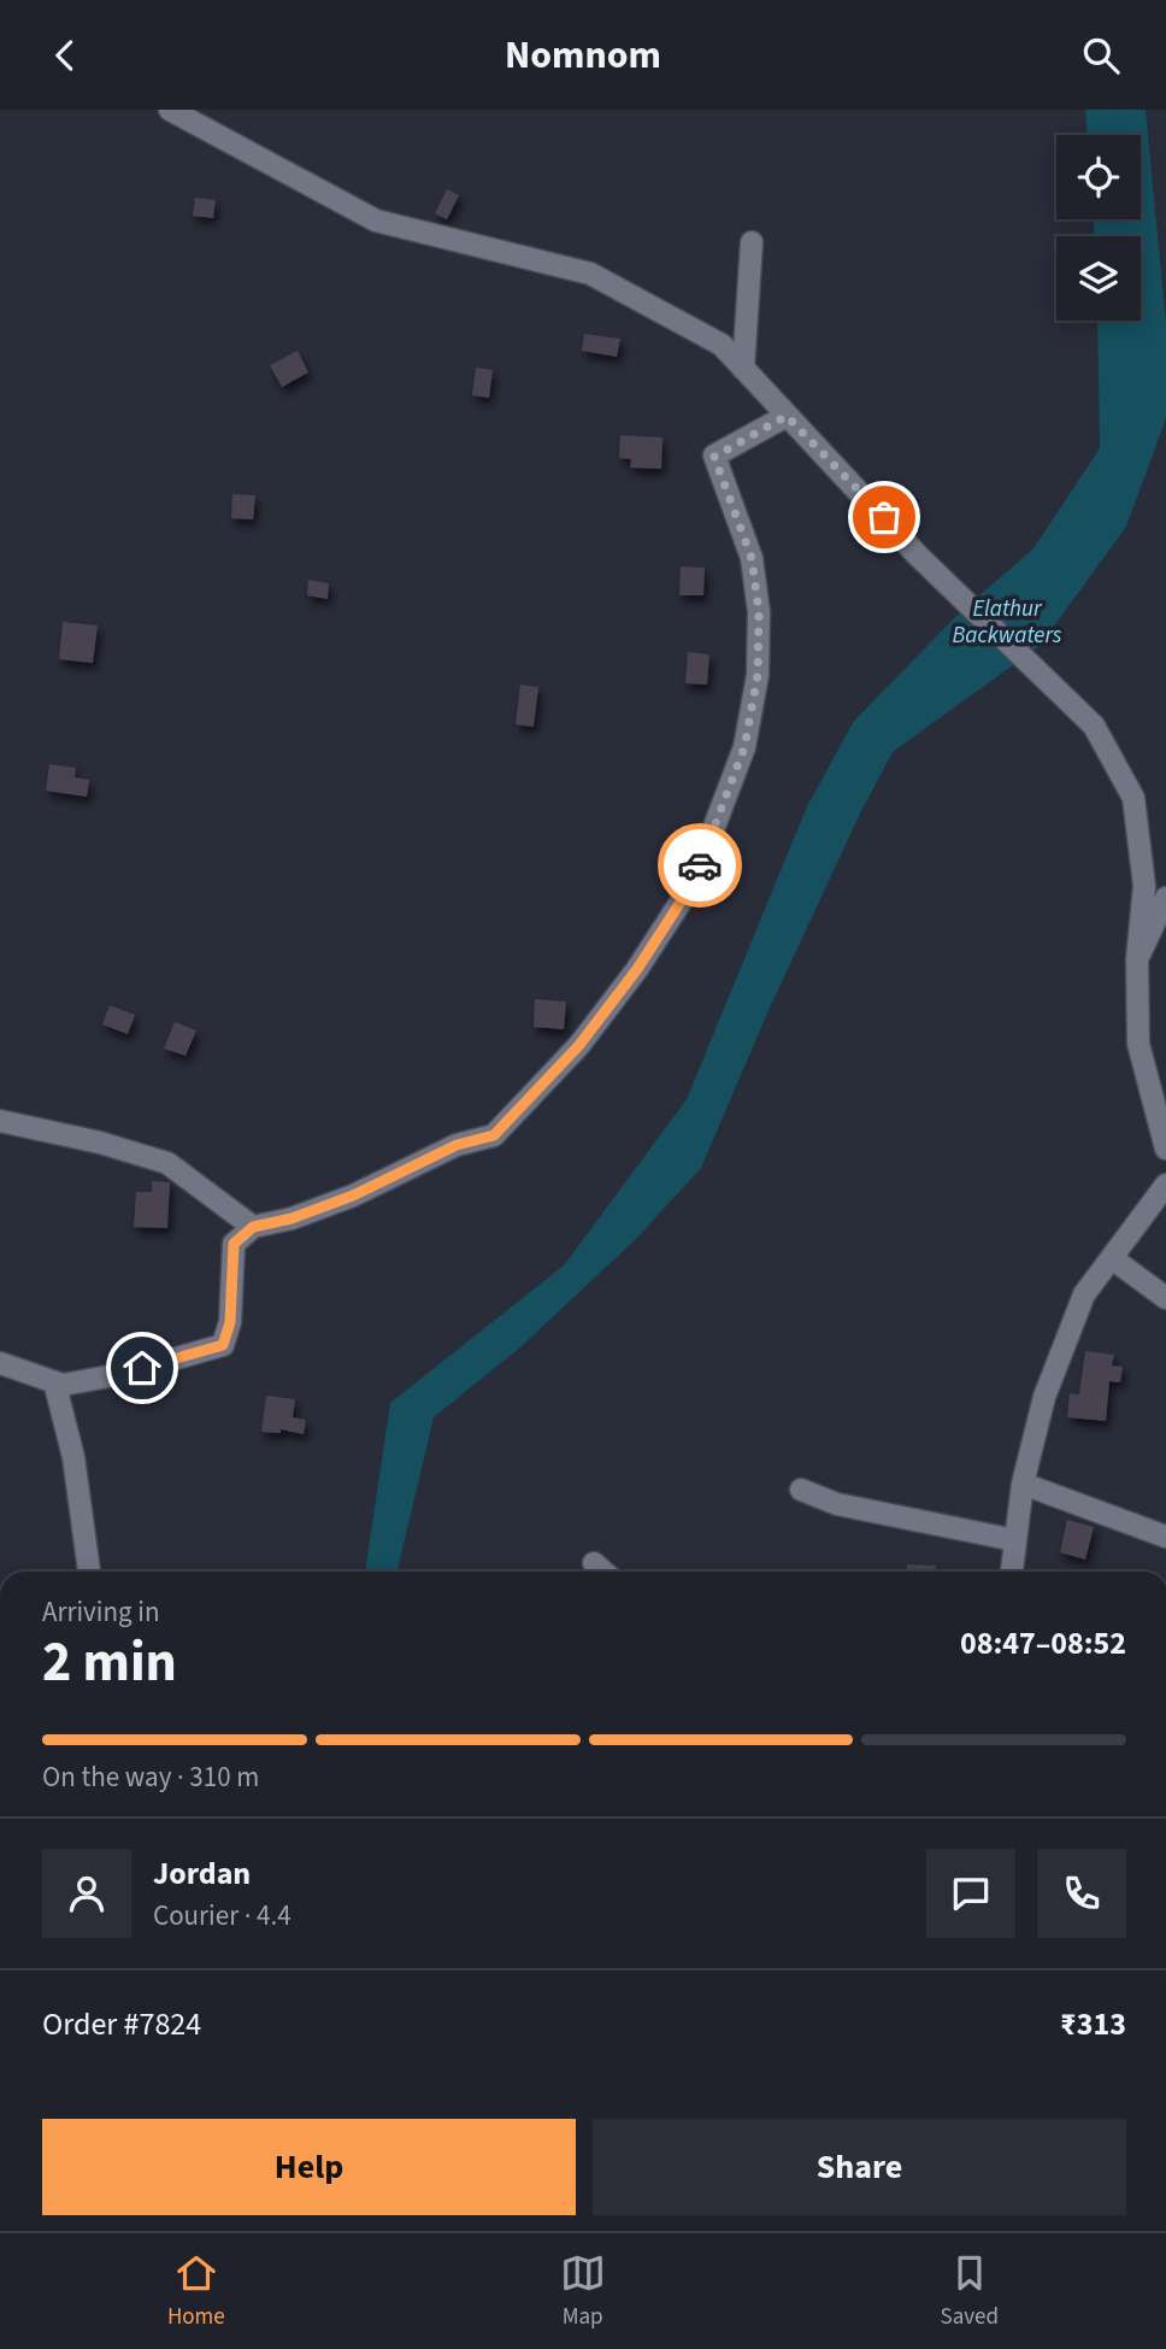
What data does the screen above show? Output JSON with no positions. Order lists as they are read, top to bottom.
{
  "water": ["Elathur Backwaters"],
  "page": {
    "header": "Nomnom",
    "heading": ["2 min", "Arriving in", "08:47–08:52"],
    "panel": [
      "Jordan",
      "Courier · 4.4",
      "Order #7824",
      "₹313"
    ],
    "bar": "On the way · 310 m",
    "buttons": ["Help", "Share"],
    "tabs": ["Home", "Map", "Saved"]
  }
}
